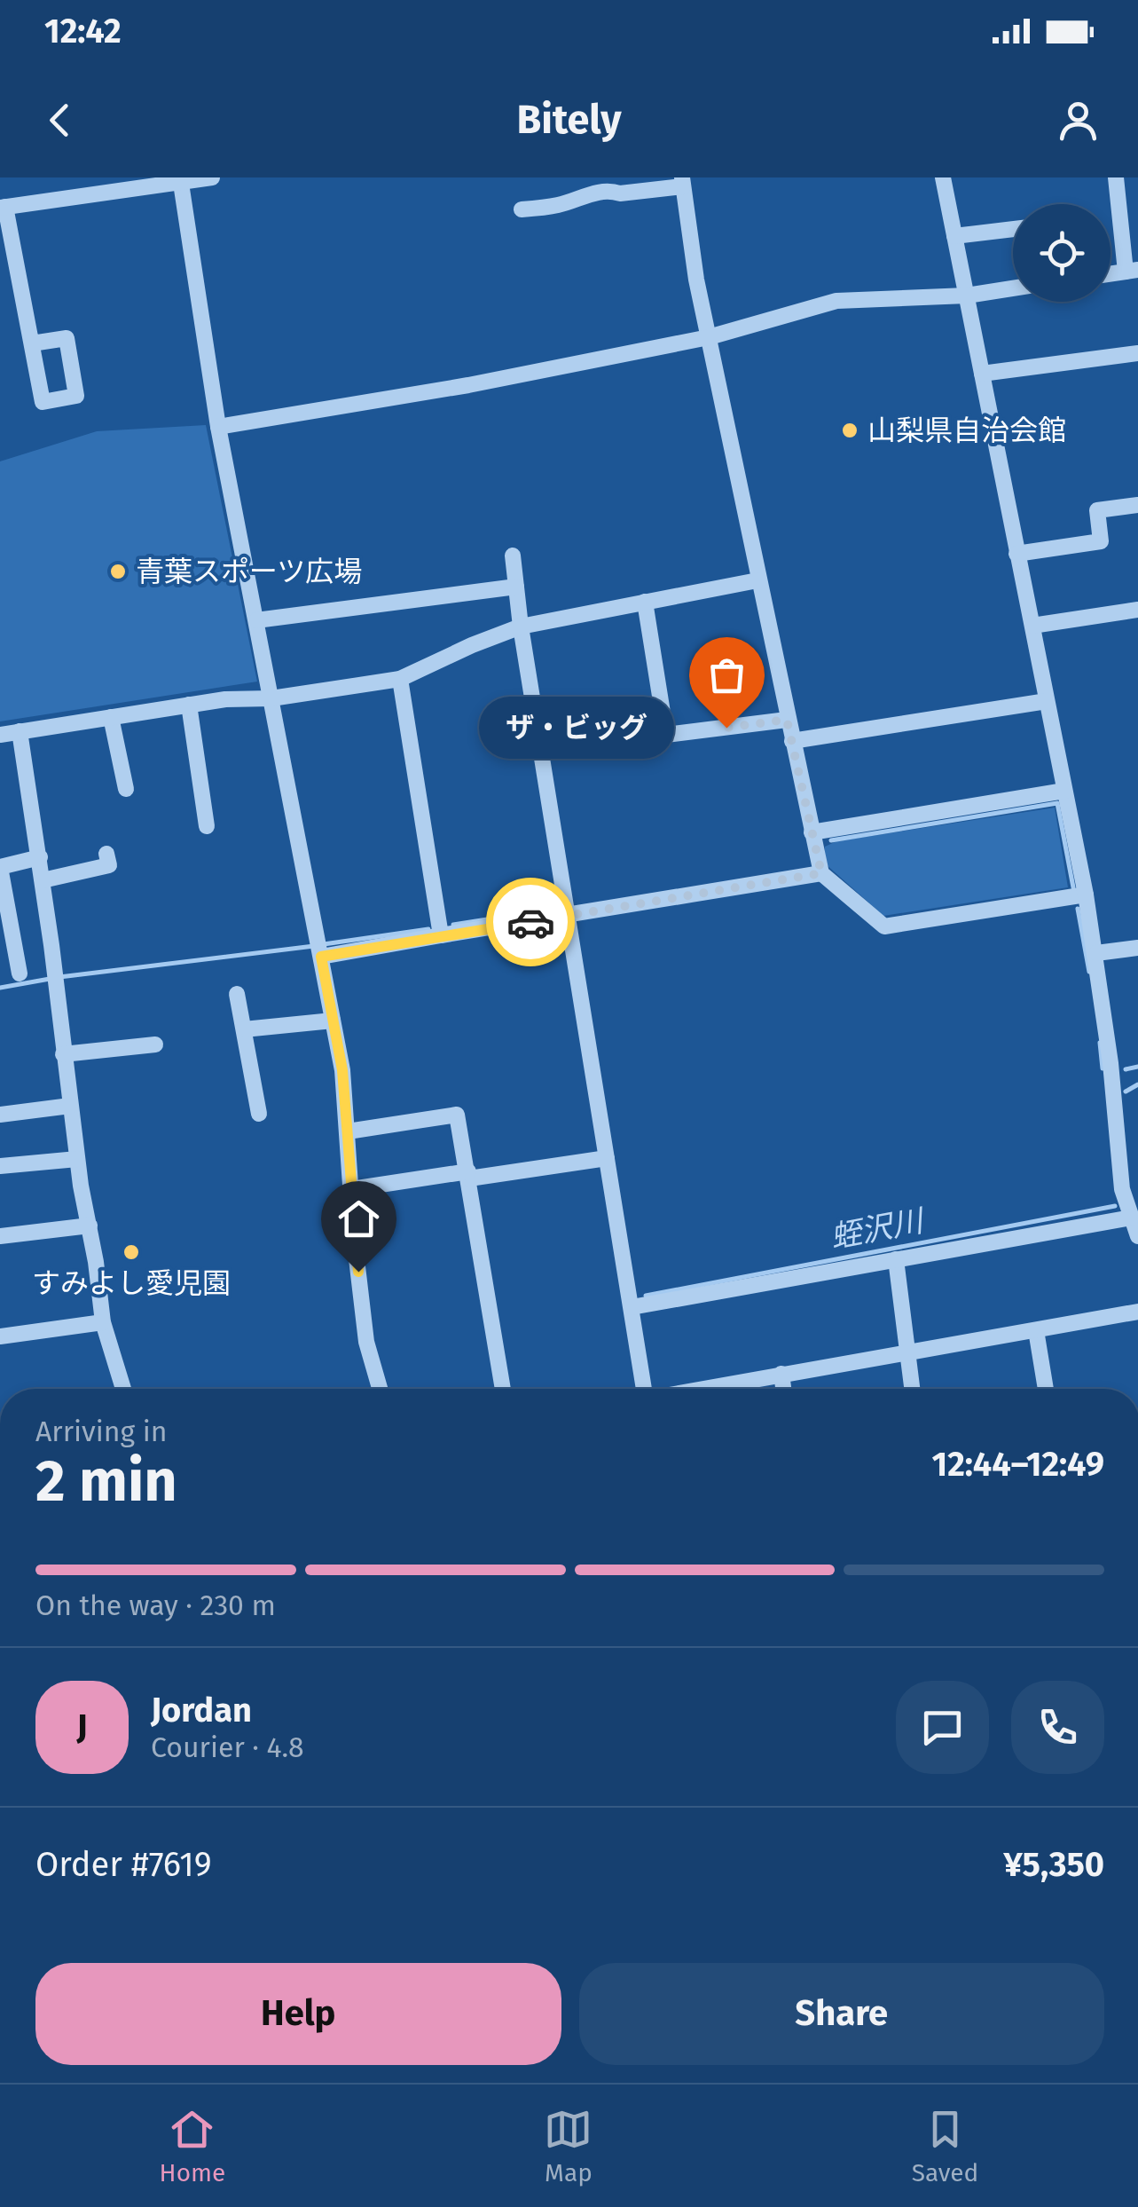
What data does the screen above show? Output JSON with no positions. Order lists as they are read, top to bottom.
{
  "water": ["蛭沢川"],
  "places": [
    "山梨県自治会館",
    "青葉スポーツ広場",
    "ザ・ビッグ",
    "すみよし愛児園"
  ],
  "page": {
    "status": "12:42",
    "header": "Bitely",
    "bubble": "ザ・ビッグ",
    "heading": ["2 min", "Arriving in", "12:44–12:49"],
    "panel": [
      "Jordan",
      "Courier · 4.8",
      "Order #7619",
      "¥5,350"
    ],
    "bar": "On the way · 230 m",
    "round": "J",
    "buttons": ["Help", "Share"],
    "tabs": ["Home", "Map", "Saved"]
  }
}
